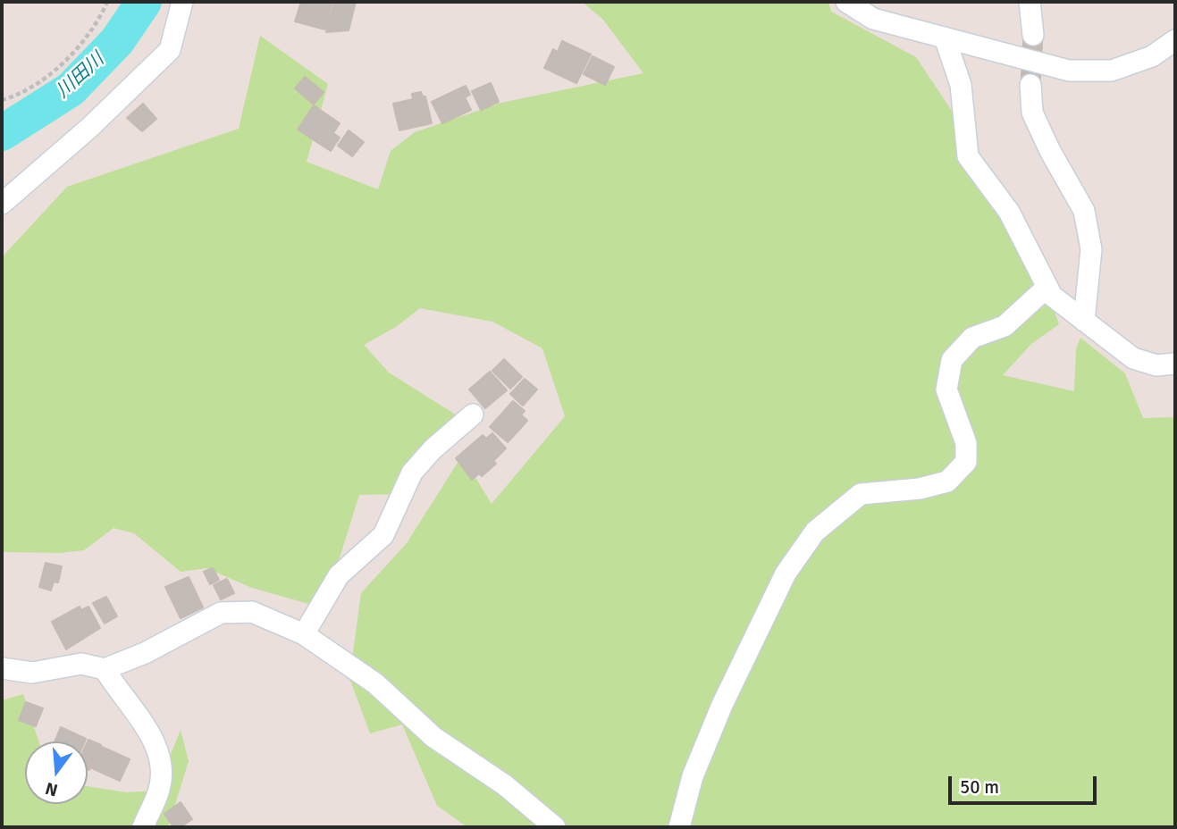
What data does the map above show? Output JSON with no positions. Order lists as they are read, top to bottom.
{
  "water": ["川田川"],
  "scale_bar": "50 m",
  "north": "bottom"
}
